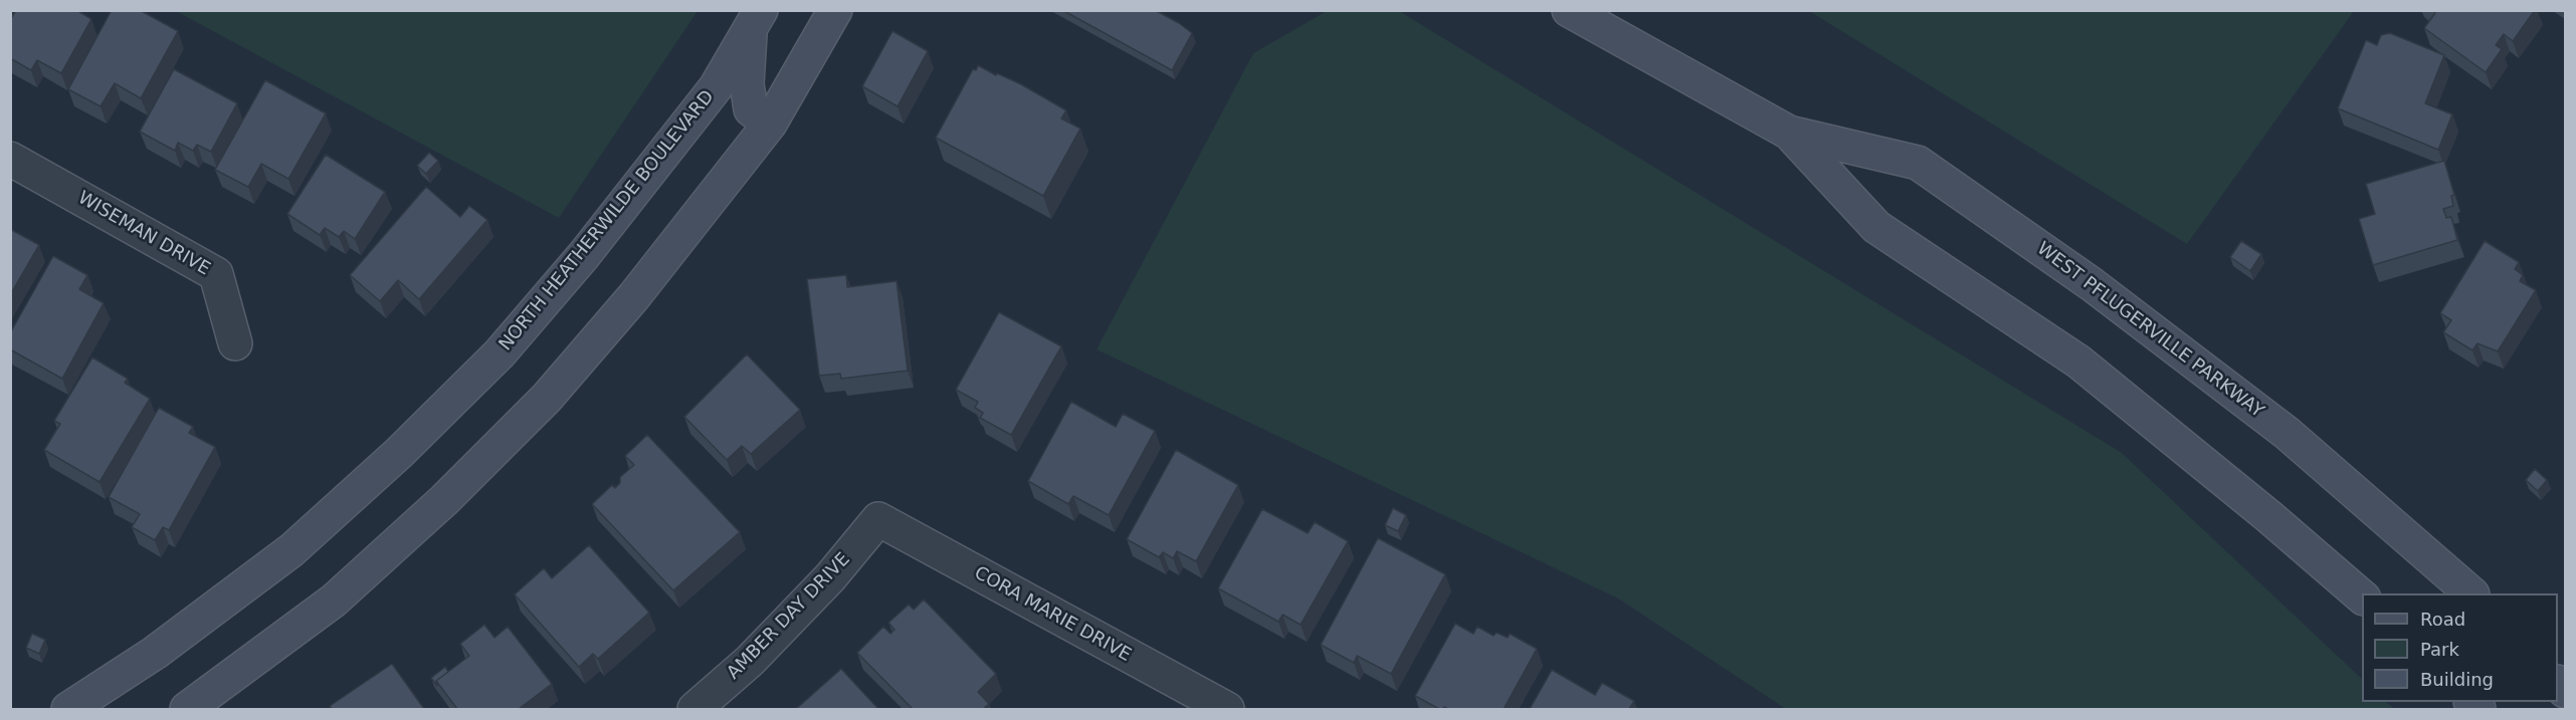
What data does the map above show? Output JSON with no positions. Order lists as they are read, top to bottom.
{
  "streets": {
    "main road": ["NORTH HEATHERWILDE BOULEVARD", "WEST PFLUGERVILLE PARKWAY"],
    "street": ["WISEMAN DRIVE", "CORA MARIE DRIVE", "AMBER DAY DRIVE"]
  },
  "crossings": [
    ["CORA MARIE DRIVE", "AMBER DAY DRIVE"]
  ],
  "legend": ["Road", "Park", "Building"]
}
